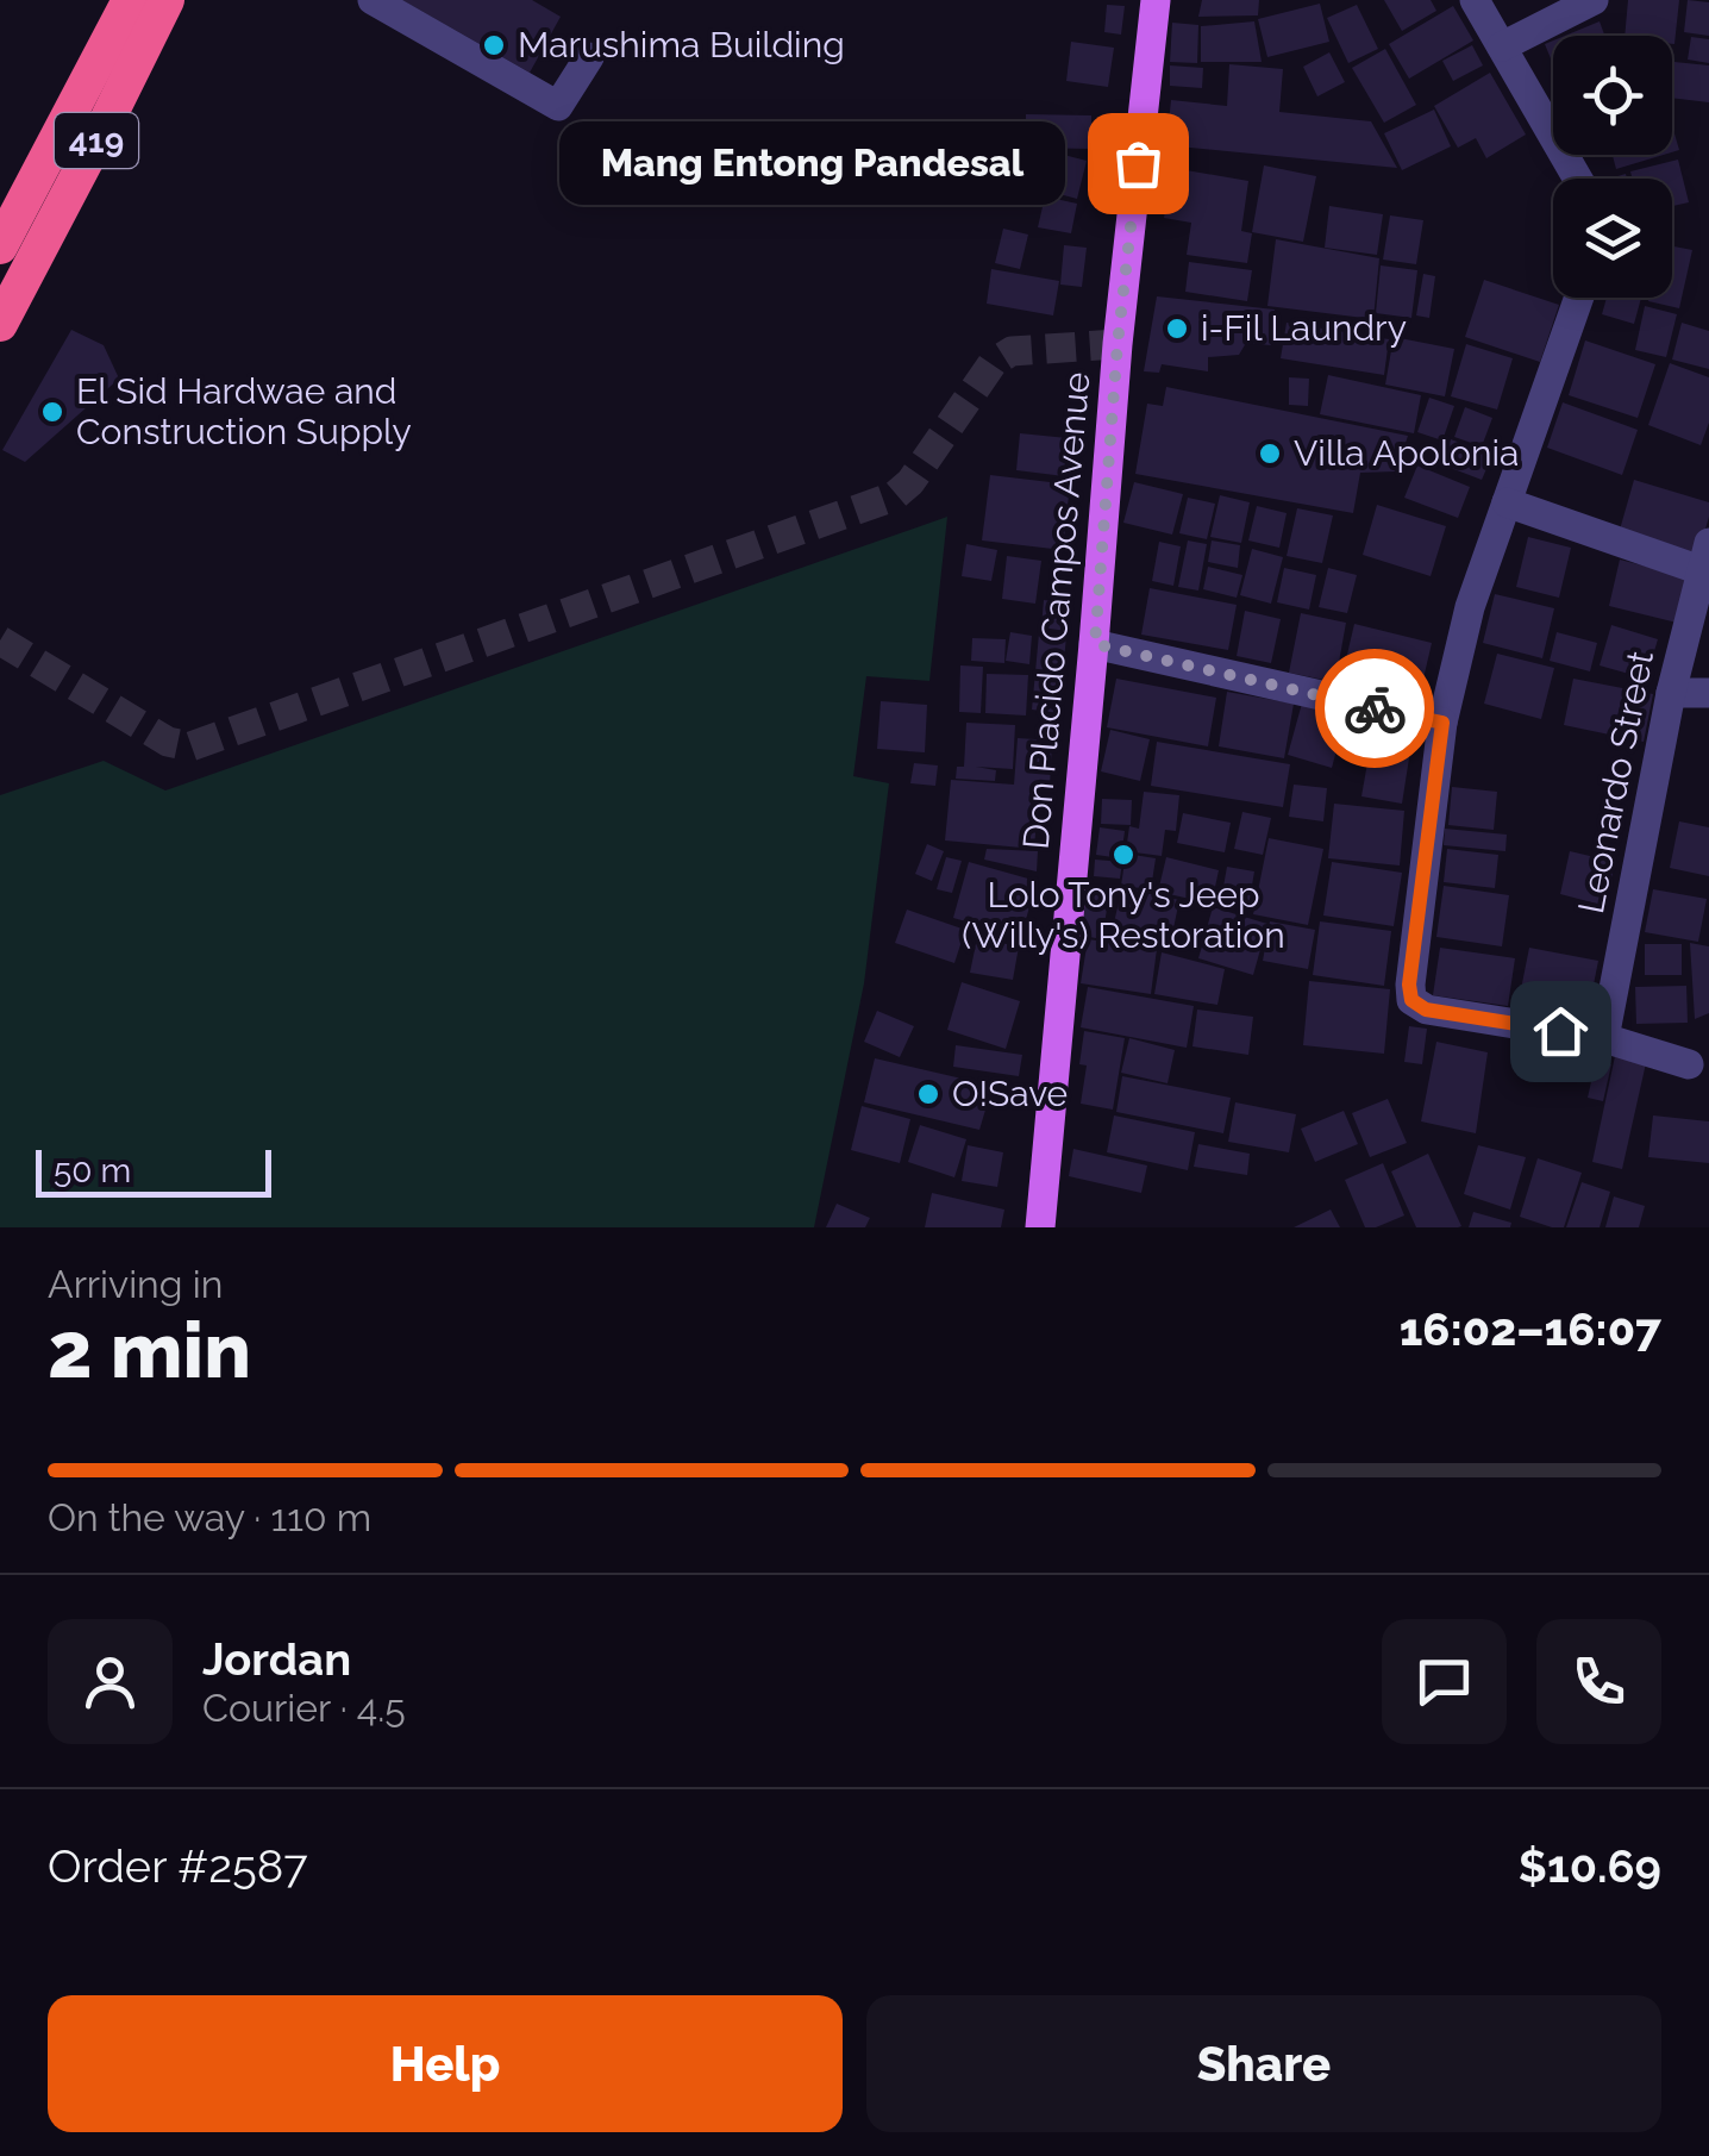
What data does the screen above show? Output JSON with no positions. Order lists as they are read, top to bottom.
{
  "streets": {
    "highway": ["419"],
    "main road": ["Don Placido Campos Avenue"],
    "street": ["Leonardo Street"]
  },
  "places": [
    "Marushima Building",
    "Mang Entong Pandesal",
    "i-Fil Laundry",
    "El Sid Hardwae and Construction Supply",
    "Villa Apolonia",
    "Lolo Tony's Jeep (Willy's) Restoration",
    "O!Save"
  ],
  "scale_bar": "50 m",
  "page": {
    "bubble": "Mang Entong Pandesal",
    "scale": "50 m",
    "heading": ["2 min", "Arriving in", "16:02–16:07"],
    "panel": [
      "Jordan",
      "Courier · 4.5",
      "Order #2587",
      "$10.69"
    ],
    "bar": "On the way · 110 m",
    "buttons": ["Help", "Share"]
  }
}
